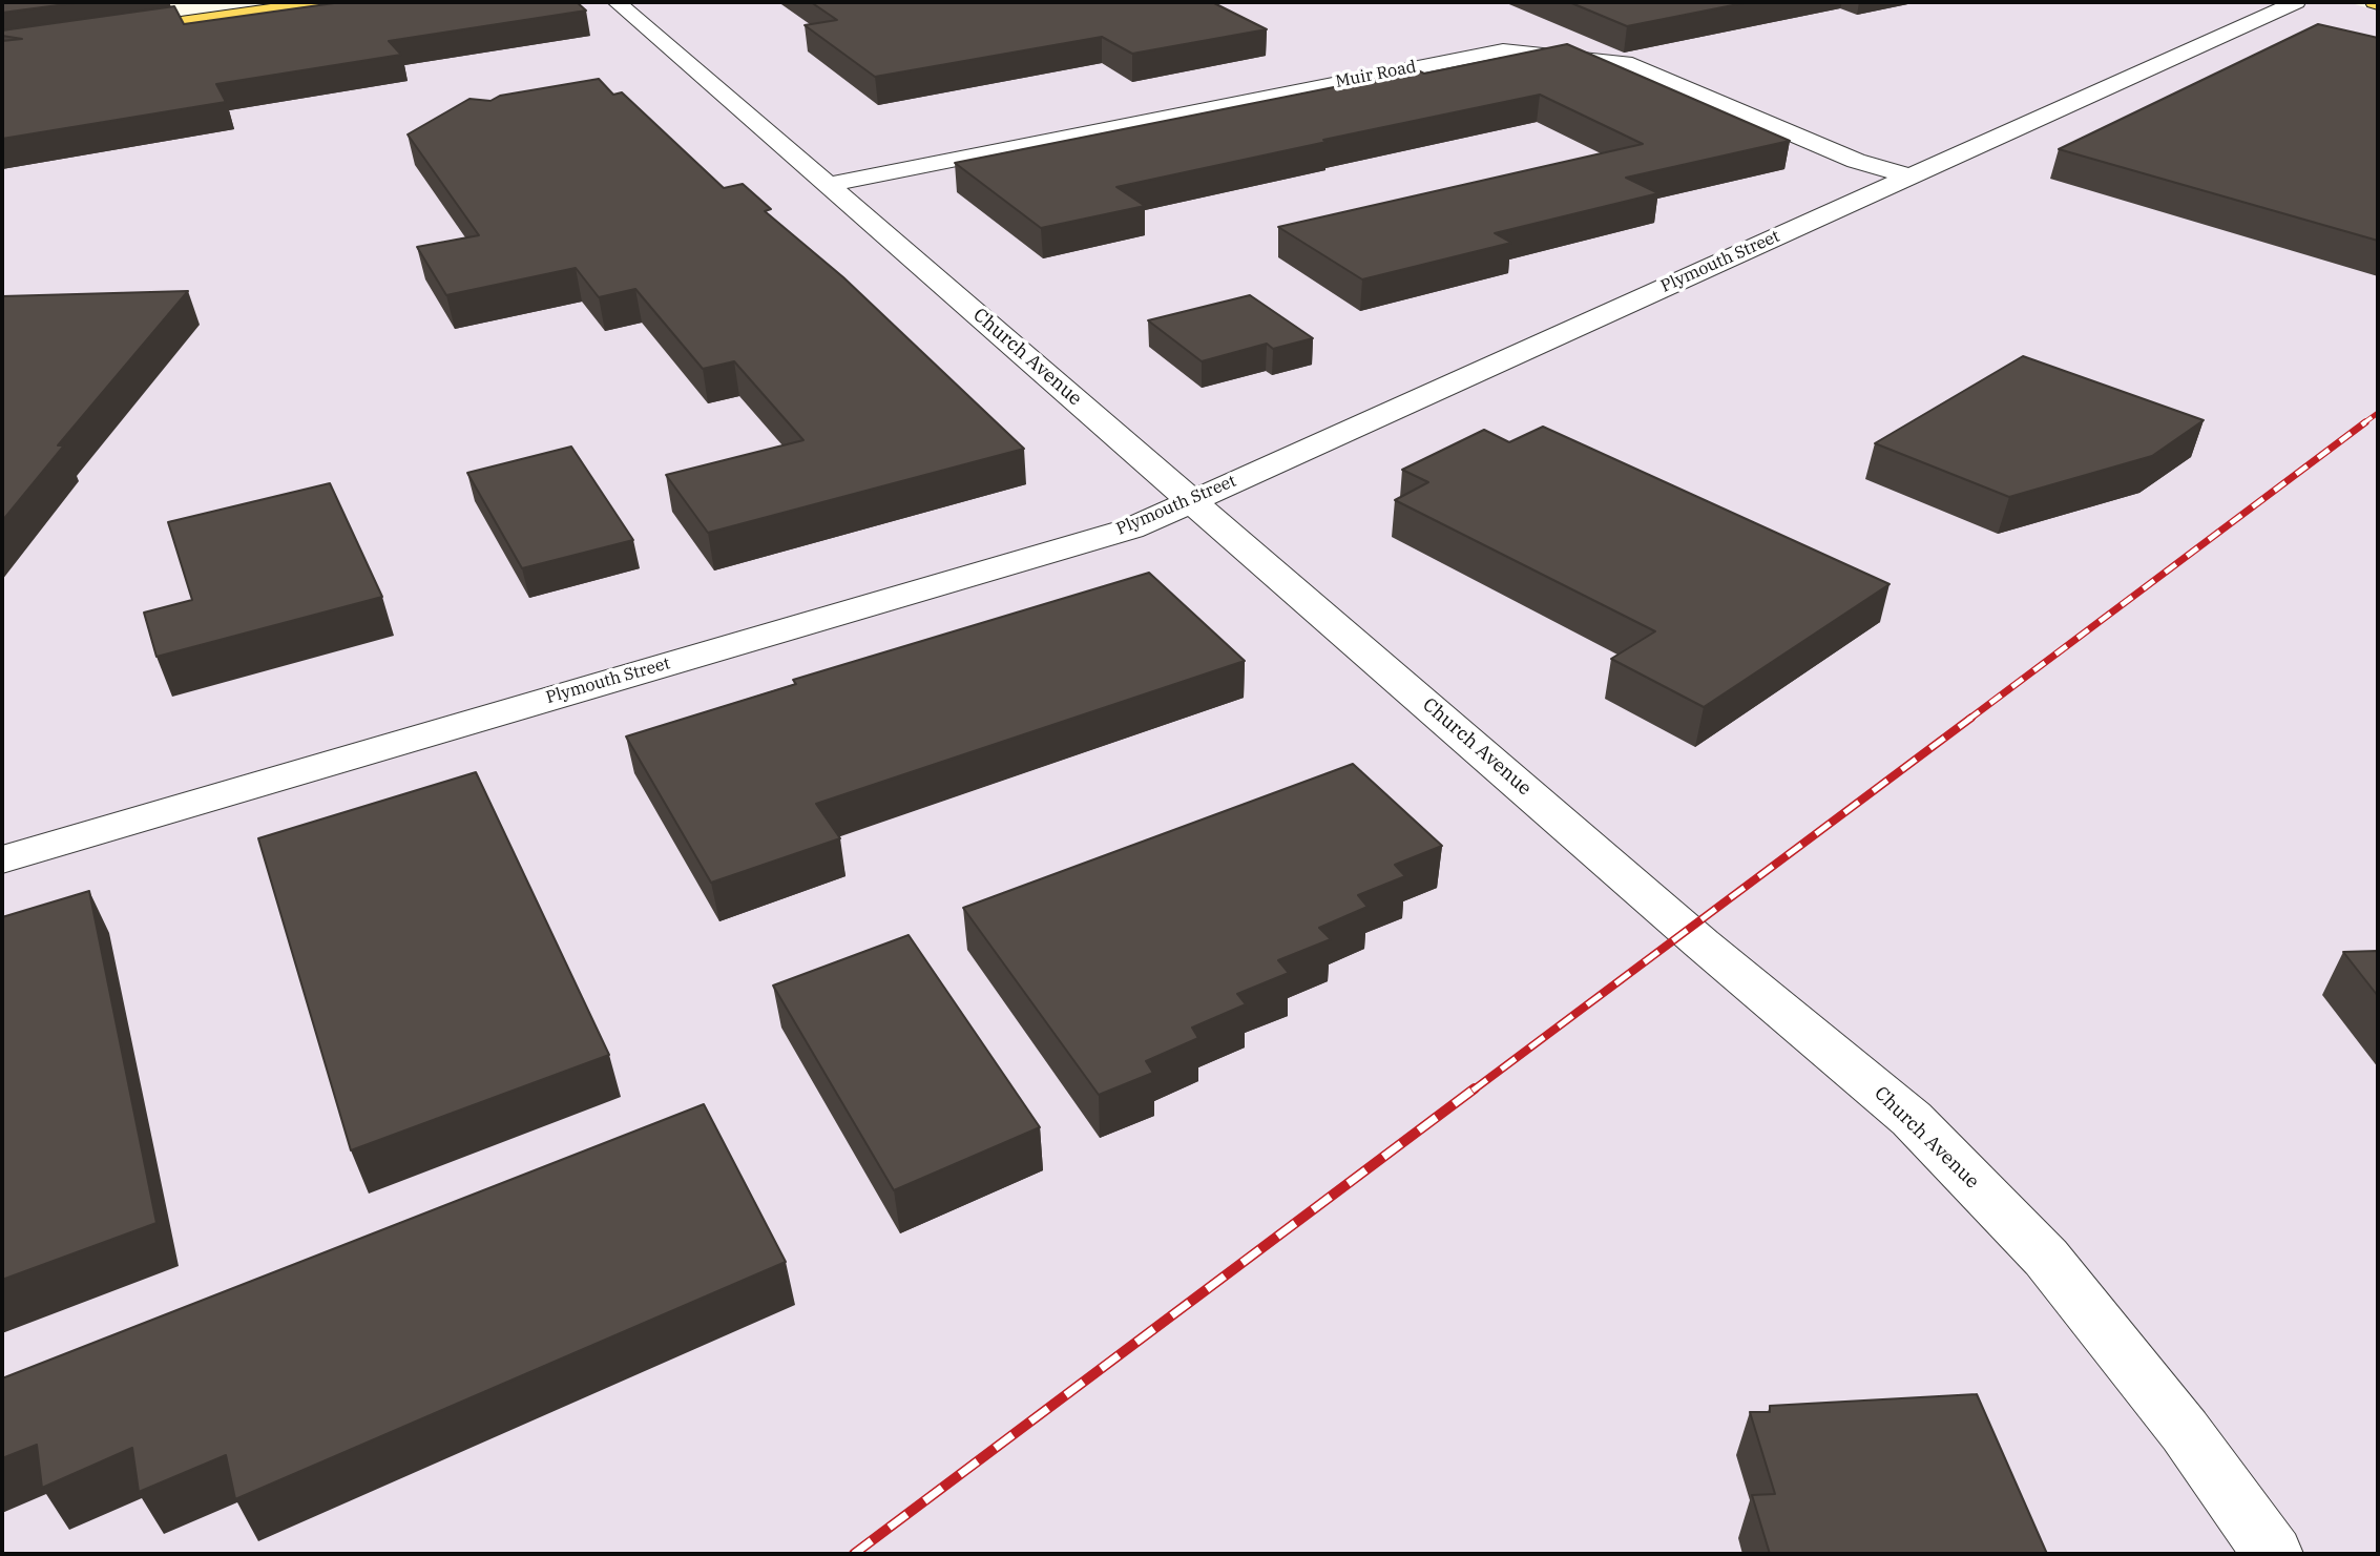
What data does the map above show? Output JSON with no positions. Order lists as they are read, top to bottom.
{
  "streets": {
    "street": ["Muir Road", "Plymouth Street", "Church Avenue"]
  },
  "crossings": [
    ["Muir Road", "Plymouth Street"],
    ["Muir Road", "Church Avenue"],
    ["Plymouth Street", "Church Avenue"]
  ]
}
